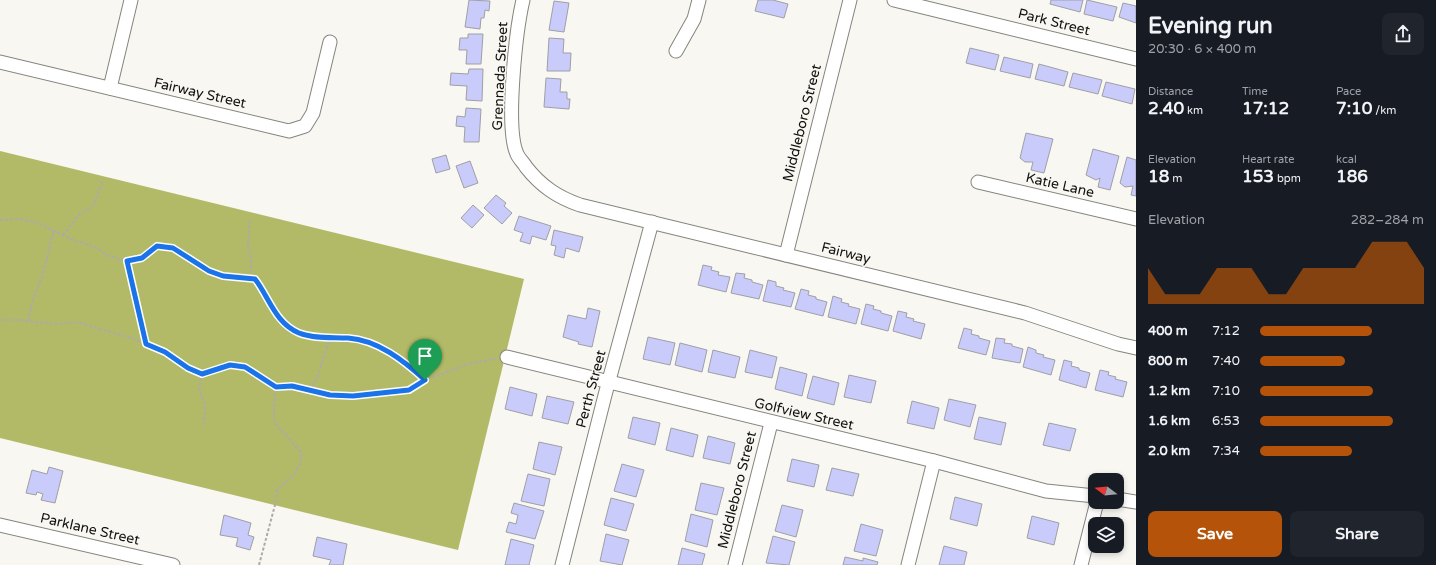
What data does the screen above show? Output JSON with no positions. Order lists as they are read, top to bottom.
{
  "streets": {
    "street": [
      "Park Street",
      "Grennada Street",
      "Fairway Street",
      "Middleboro Street",
      "Katie Lane",
      "Fairway",
      "Perth Street",
      "Golfview Street",
      "Parklane Street"
    ]
  },
  "crossings": [
    ["Grennada Street", "Fairway"],
    ["Middleboro Street", "Fairway"],
    ["Middleboro Street", "Golfview Street"],
    ["Fairway", "Perth Street"],
    ["Perth Street", "Golfview Street"]
  ],
  "north": "left",
  "page": {
    "heading": ["Evening run", "20:30 · 6 × 400 m"],
    "stats": [
      ["Distance", "2.40 km"],
      ["Time", "17:12"],
      ["Pace", "7:10 /km"],
      ["Elevation", "18 m"],
      ["Heart rate", "153 bpm"],
      ["kcal", "186"]
    ],
    "chart": ["Elevation", "282–284 m"],
    "list": [
      {
        "name": "400 m",
        "note": "7:12"
      },
      {
        "name": "800 m",
        "note": "7:40"
      },
      {
        "name": "1.2 km",
        "note": "7:10"
      },
      {
        "name": "1.6 km",
        "note": "6:53"
      },
      {
        "name": "2.0 km",
        "note": "7:34"
      }
    ],
    "buttons": ["Save", "Share"]
  }
}
